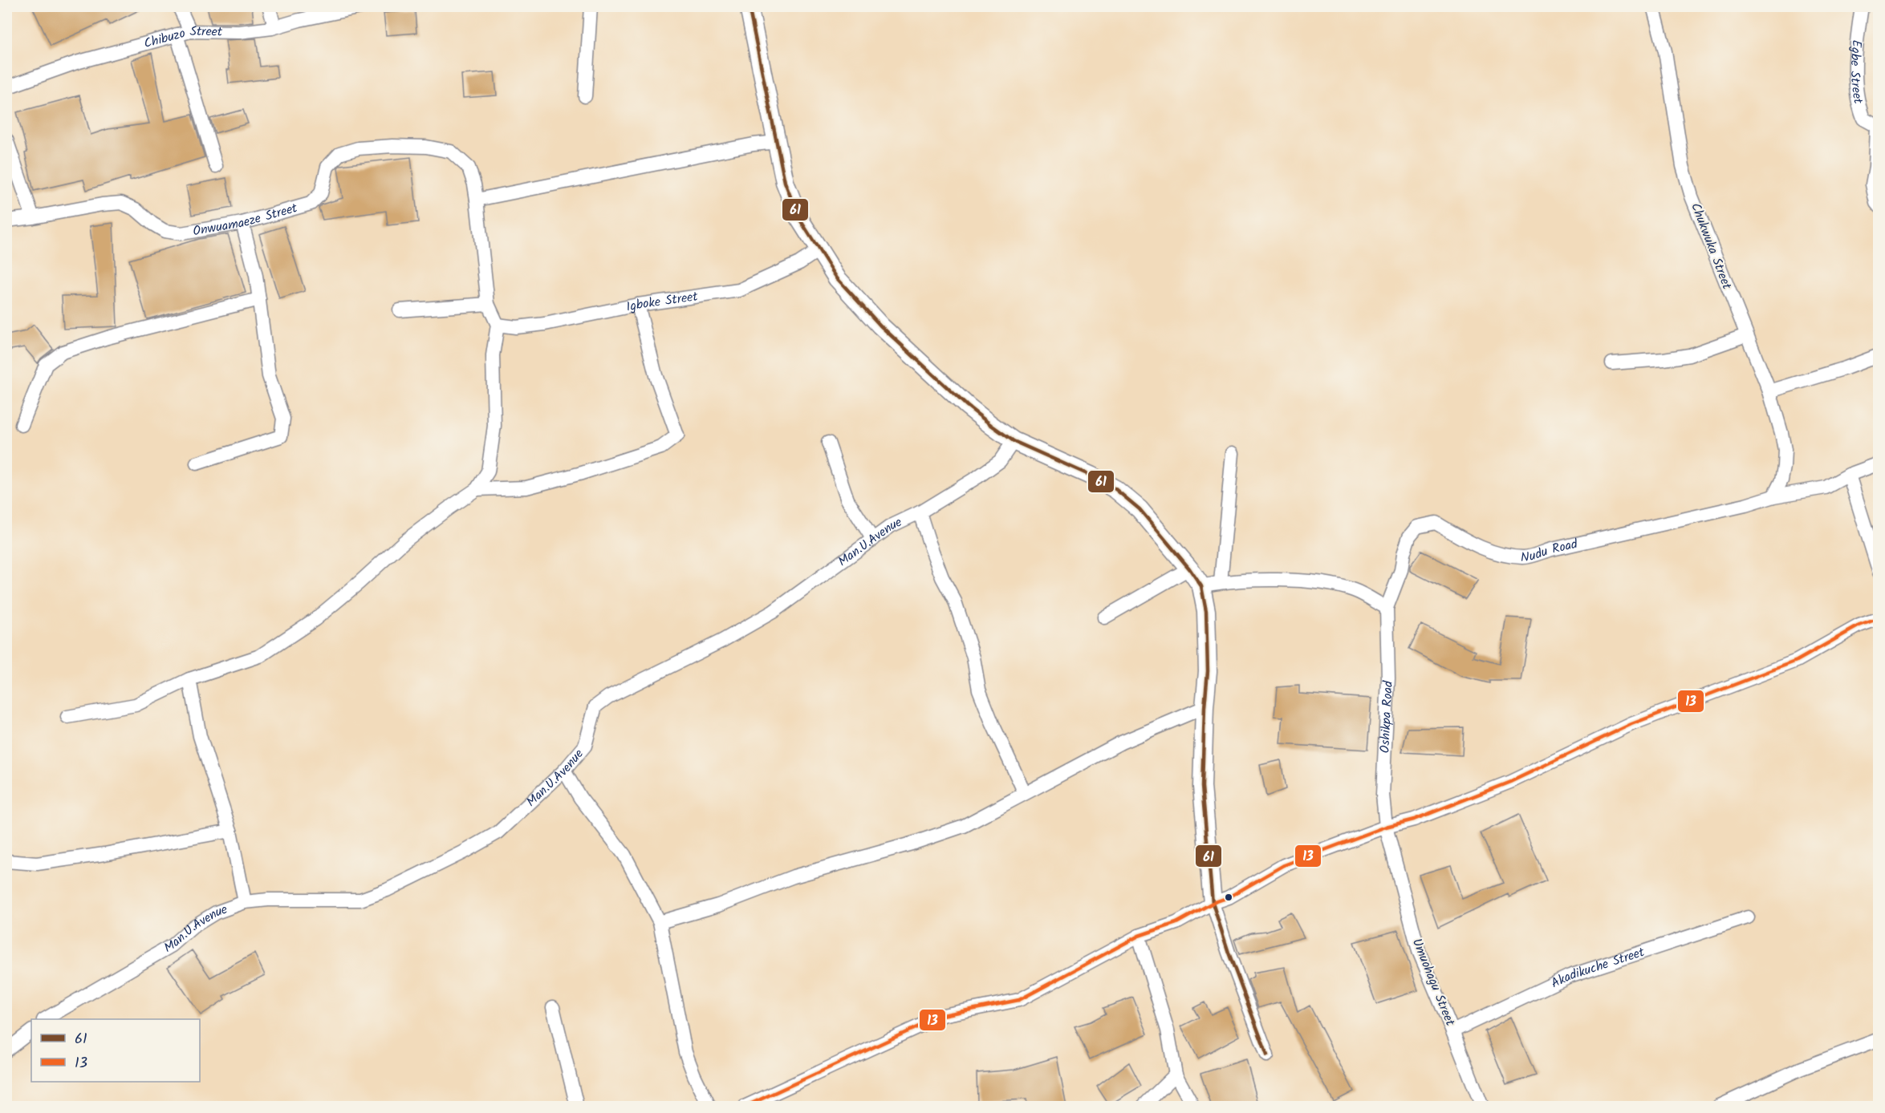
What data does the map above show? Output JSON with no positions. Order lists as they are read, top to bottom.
{
  "streets": {
    "street": [
      "Chibuzo Street",
      "Egbe Street",
      "Onwuamaeze Street",
      "Chukwuka Street",
      "Igboke Street",
      "Man.U.Avenue",
      "Nudu Road",
      "Oshikpa Road",
      "Akadikuche Street",
      "Umuohagu Street"
    ]
  },
  "crossings": [
    ["Onwuamaeze Street", "Igboke Street"],
    ["Chukwuka Street", "Nudu Road"],
    ["Nudu Road", "Oshikpa Road"],
    ["Oshikpa Road", "Umuohagu Street"],
    ["Akadikuche Street", "Umuohagu Street"]
  ],
  "lines": ["transit line 61", "transit line 13"],
  "legend": ["61", "13"]
}
